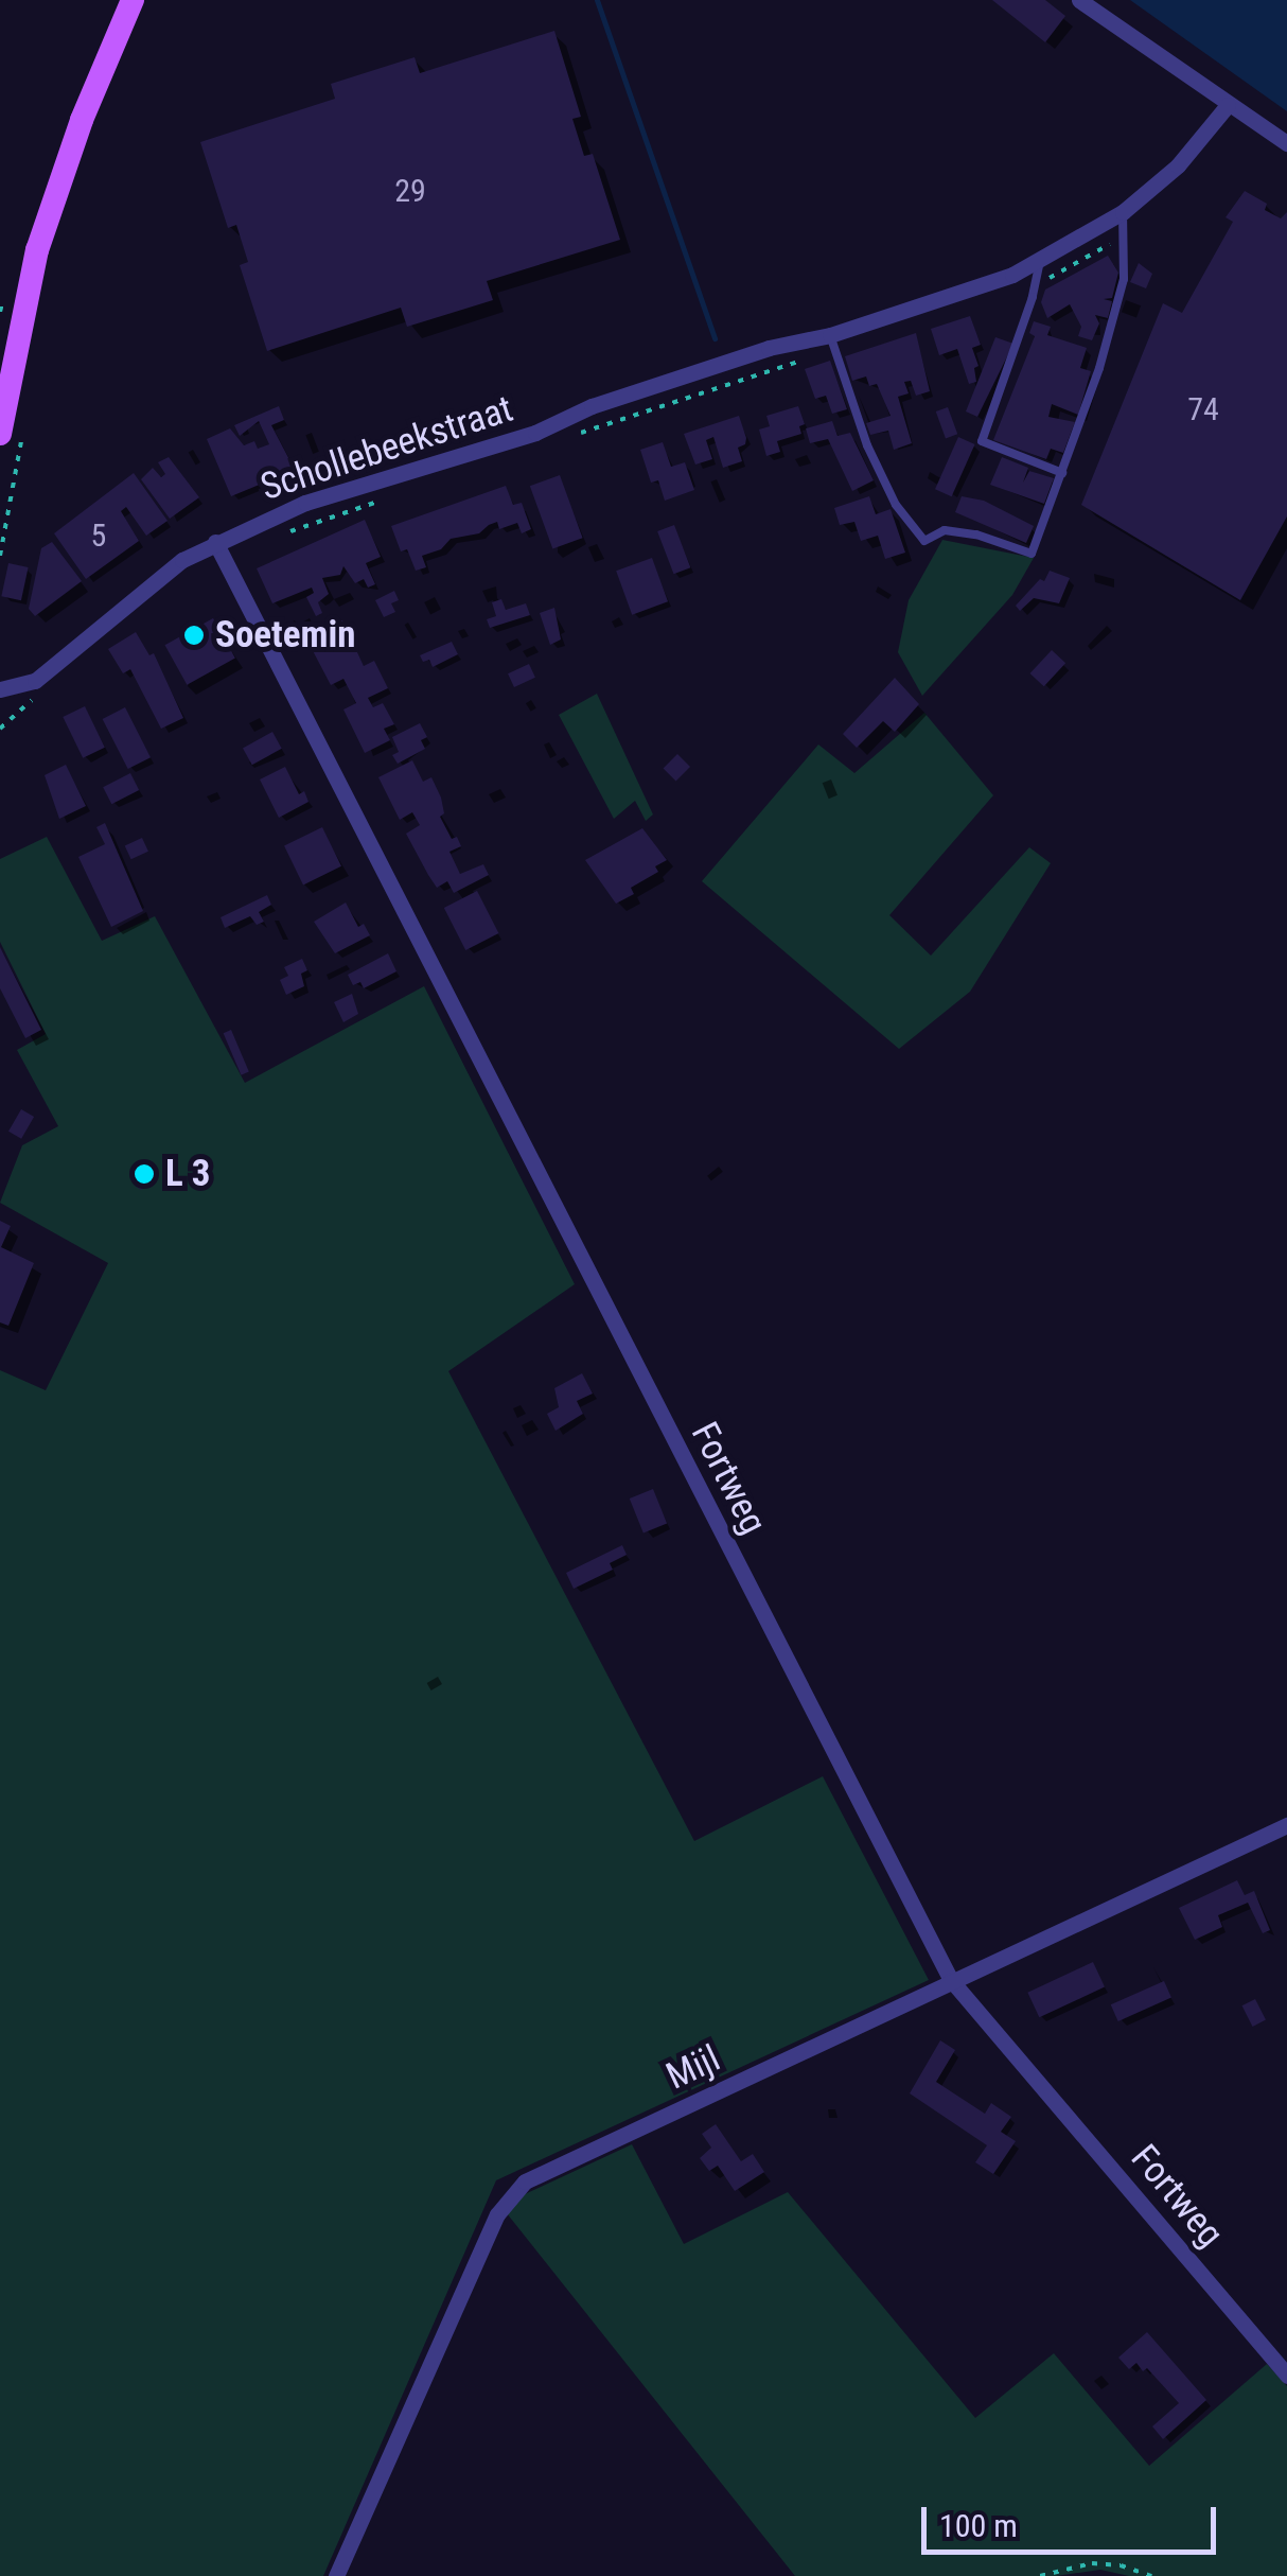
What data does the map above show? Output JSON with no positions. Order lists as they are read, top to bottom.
{
  "streets": {
    "street": ["Schollebeekstraat", "Fortweg", "Mijl"]
  },
  "crossings": [
    ["Schollebeekstraat", "Fortweg"],
    ["Fortweg", "Mijl"]
  ],
  "places": ["Soetemin", "L 3"],
  "house_numbers": ["29", "74", "5"],
  "scale_bar": "100 m"
}
